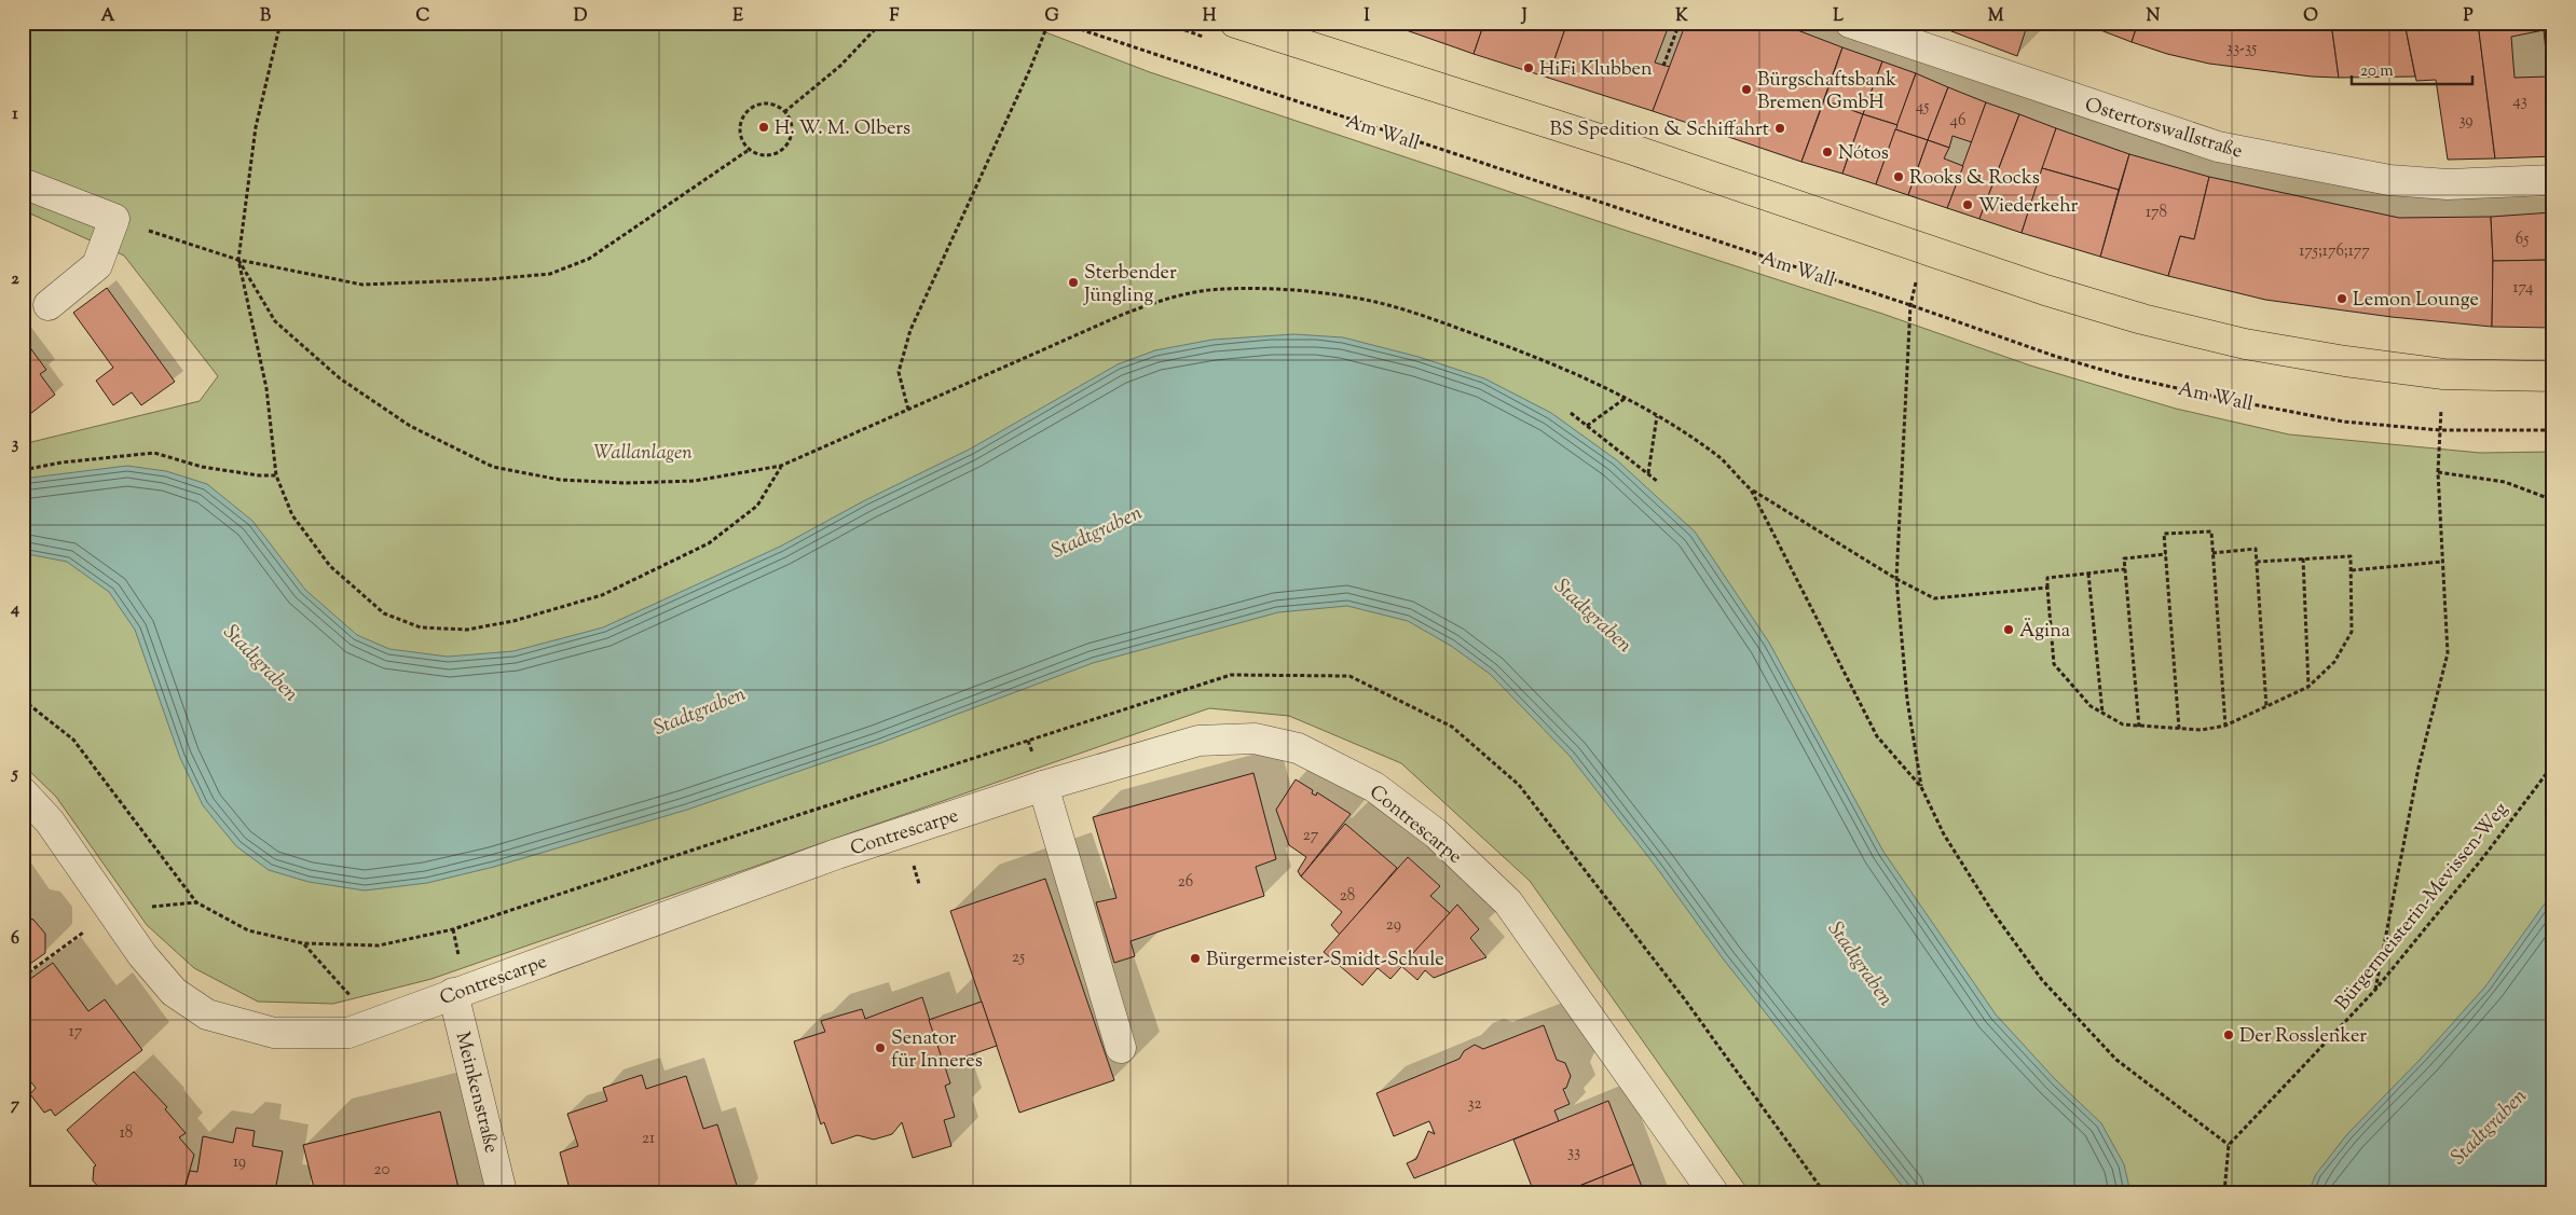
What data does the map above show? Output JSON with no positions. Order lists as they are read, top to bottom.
{
  "streets": {
    "street": ["Ostertorswallstraße", "Contrescarpe", "Meinkenstraße"],
    "path": ["Am Wall", "Bürgermeisterin-Mevissen-Weg"]
  },
  "crossings": [
    ["Contrescarpe", "Meinkenstraße"]
  ],
  "water": ["Stadtgraben"],
  "parks": ["Wallanlagen"],
  "places": [
    "HiFi Klubben",
    "Bürgschaftsbank Bremen GmbH",
    "H. W. M. Olbers",
    "BS Spedition & Schiffahrt",
    "Nótos",
    "Rooks & Rocks",
    "Wiederkehr",
    "Sterbender Jüngling",
    "Lemon Lounge",
    "Ägina",
    "Bürgermeister-Smidt-Schule",
    "Der Rosslenker",
    "Senator für Inneres"
  ],
  "house_numbers": [
    "33-35",
    "43",
    "45",
    "46",
    "39",
    "178",
    "65",
    "175;176;177",
    "174",
    "27",
    "26",
    "28",
    "29",
    "25",
    "17",
    "32",
    "18",
    "21",
    "33",
    "19",
    "20"
  ],
  "scale_bar": "20 m",
  "grid": {
    "columns": [
      "A",
      "B",
      "C",
      "D",
      "E",
      "F",
      "G",
      "H",
      "I",
      "J",
      "K",
      "L",
      "M",
      "N",
      "O",
      "P"
    ],
    "rows": [
      "1",
      "2",
      "3",
      "4",
      "5",
      "6",
      "7"
    ]
  }
}
